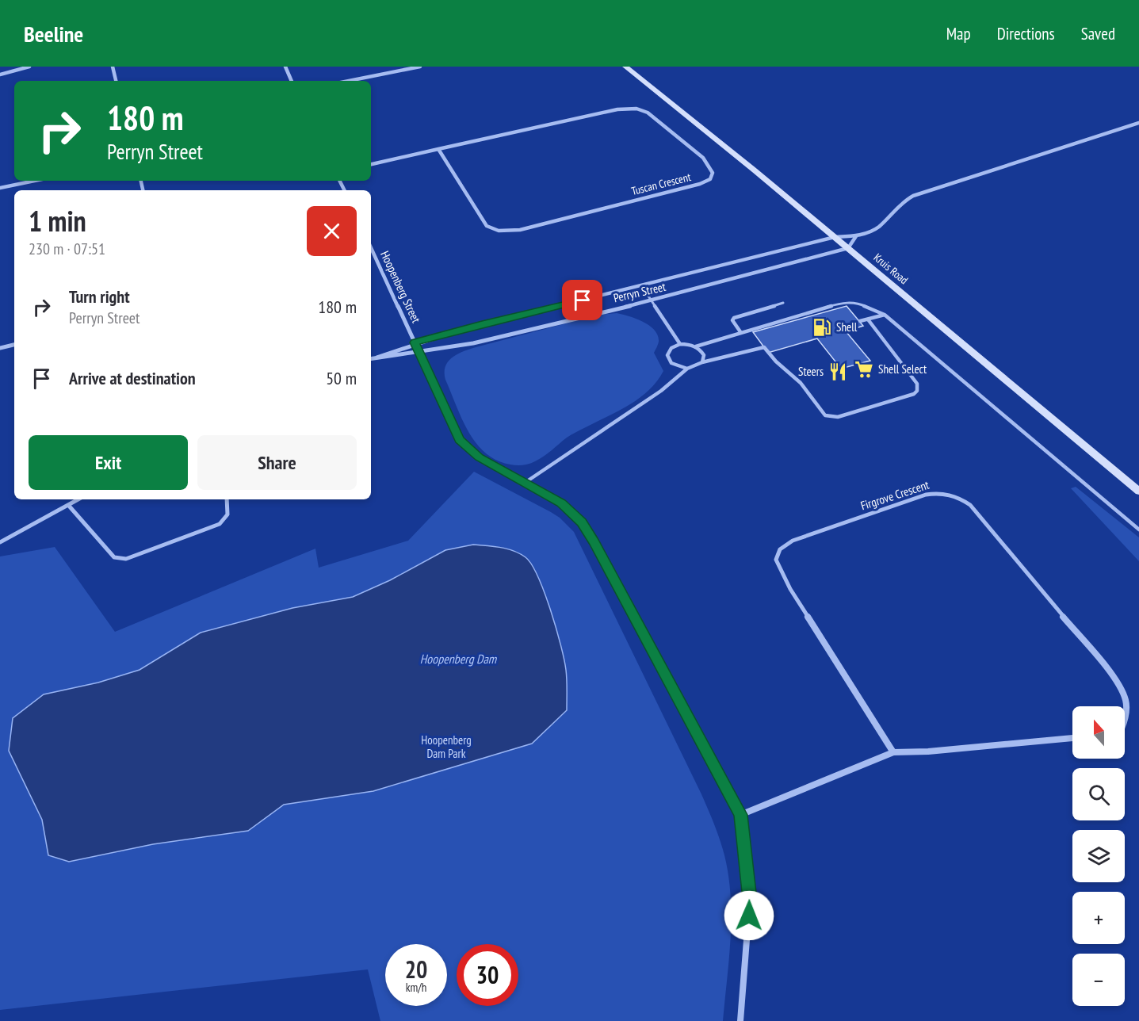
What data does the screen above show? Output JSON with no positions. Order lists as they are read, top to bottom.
{
  "streets": {
    "street": [
      "Tuscan Crescent",
      "Kruis Road",
      "Hoopenberg Street",
      "Perryn Street",
      "Firgrove Crescent"
    ]
  },
  "crossings": [
    ["Kruis Road", "Perryn Street"],
    ["Hoopenberg Street", "Perryn Street"]
  ],
  "water": ["Hoopenberg Dam"],
  "parks": ["Hoopenberg Dam Park"],
  "places": {
    "fuel station": ["Shell"],
    "supermarket": ["Shell Select"],
    "restaurant": ["Steers"]
  },
  "north": "top",
  "page": {
    "header": "Beeline",
    "nav": ["Map", "Directions", "Saved"],
    "turn": ["180 m", "Perryn Street"],
    "heading": ["1 min", "230 m · 07:51"],
    "list": [
      {
        "name": "Turn right",
        "note": "Perryn Street",
        "value": "180 m"
      },
      {
        "name": "Arrive at destination",
        "value": "50 m"
      }
    ],
    "buttons": ["Exit", "Share"],
    "map_buttons": ["+", "−"],
    "speed": "20 km/h",
    "limit": "30"
  }
}
